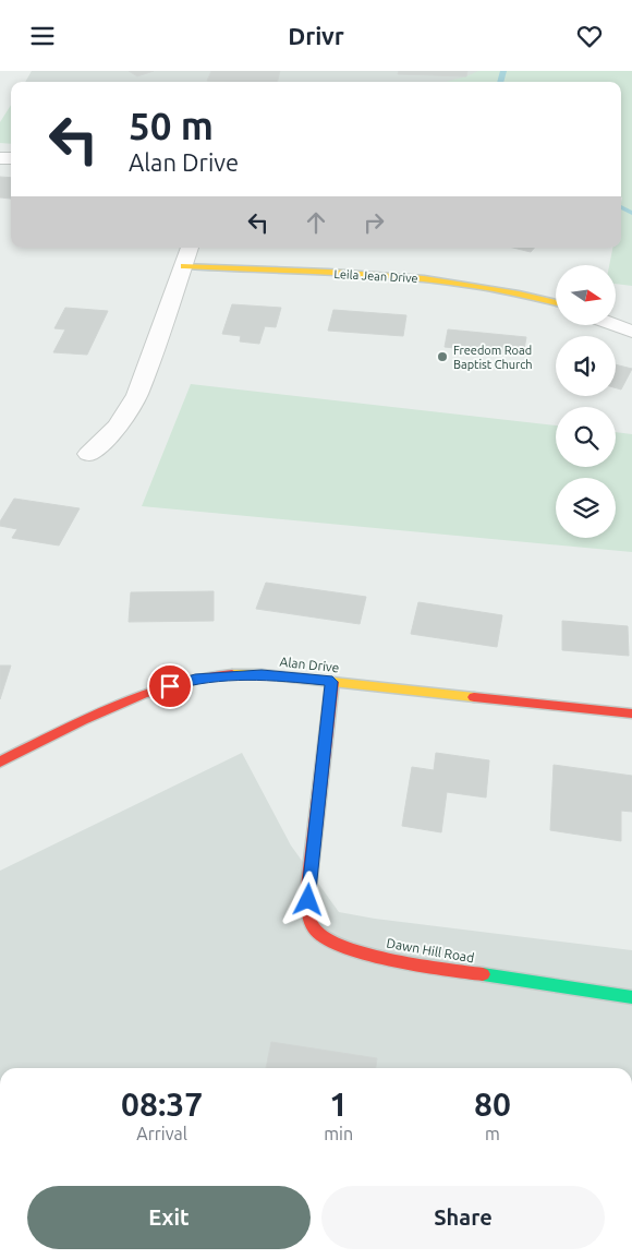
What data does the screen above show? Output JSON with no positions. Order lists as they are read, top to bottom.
{
  "streets": {
    "street": ["Leila Jean Drive", "Alan Drive", "Dawn Hill Road"]
  },
  "crossings": [
    ["Alan Drive", "Dawn Hill Road"]
  ],
  "places": ["Freedom Road Baptist Church"],
  "north": "right",
  "page": {
    "header": "Drivr",
    "turn": ["50 m", "Alan Drive"],
    "eta": [
      "08:37",
      "Arrival",
      "1",
      "min",
      "80",
      "m"
    ],
    "buttons": ["Exit", "Share"]
  }
}
